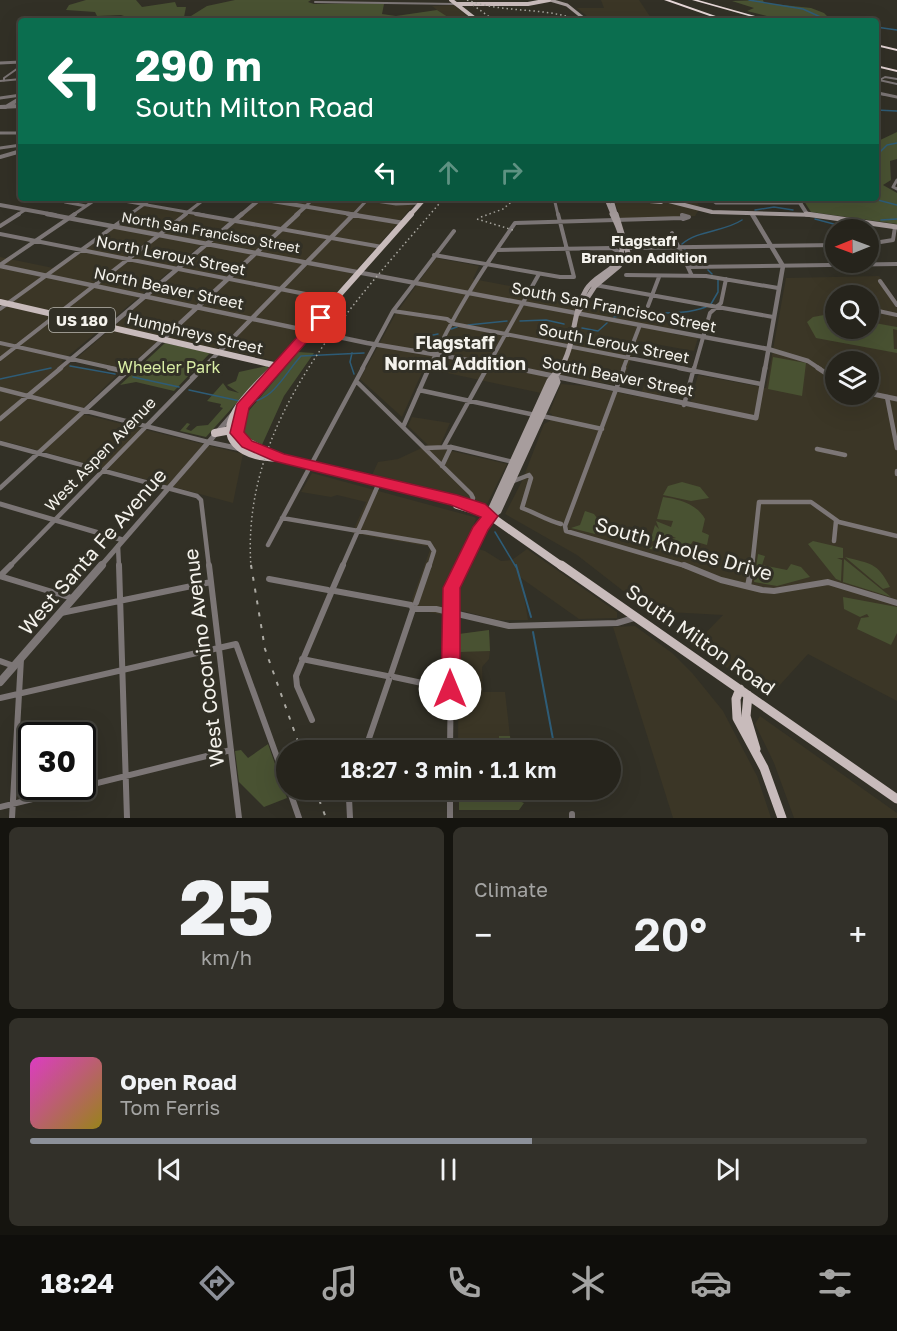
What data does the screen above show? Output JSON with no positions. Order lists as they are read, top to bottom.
{
  "streets": {
    "main road": [
      "US 180",
      "Humphreys Street",
      "West Santa Fe Avenue",
      "South Milton Road"
    ],
    "street": [
      "North San Francisco Street",
      "North Leroux Street",
      "North Beaver Street",
      "South San Francisco Street",
      "South Leroux Street",
      "South Beaver Street",
      "West Aspen Avenue",
      "South Knoles Drive",
      "West Coconino Avenue"
    ]
  },
  "crossings": [
    ["North San Francisco Street", "South San Francisco Street"],
    ["North San Francisco Street", "West Santa Fe Avenue"],
    ["North Leroux Street", "West Santa Fe Avenue"],
    ["North Beaver Street", "South Beaver Street"],
    ["North Beaver Street", "West Santa Fe Avenue"],
    ["Humphreys Street", "West Aspen Avenue"],
    ["Humphreys Street", "West Santa Fe Avenue"],
    ["South Leroux Street", "South Beaver Street"],
    ["West Santa Fe Avenue", "West Coconino Avenue"]
  ],
  "districts": ["Flagstaff Brannon Addition", "Flagstaff Normal Addition"],
  "parks": ["Wheeler Park"],
  "north": "left",
  "page": {
    "turn": ["290 m", "South Milton Road"],
    "limit": "30",
    "trip": "18:27 · 3 min · 1.1 km",
    "tile": [
      ["25", "km/h"],
      "Climate"
    ],
    "heat": ["−", "20°", "+"],
    "song": ["Open Road", "Tom Ferris"],
    "tabs": "18:24"
  }
}
